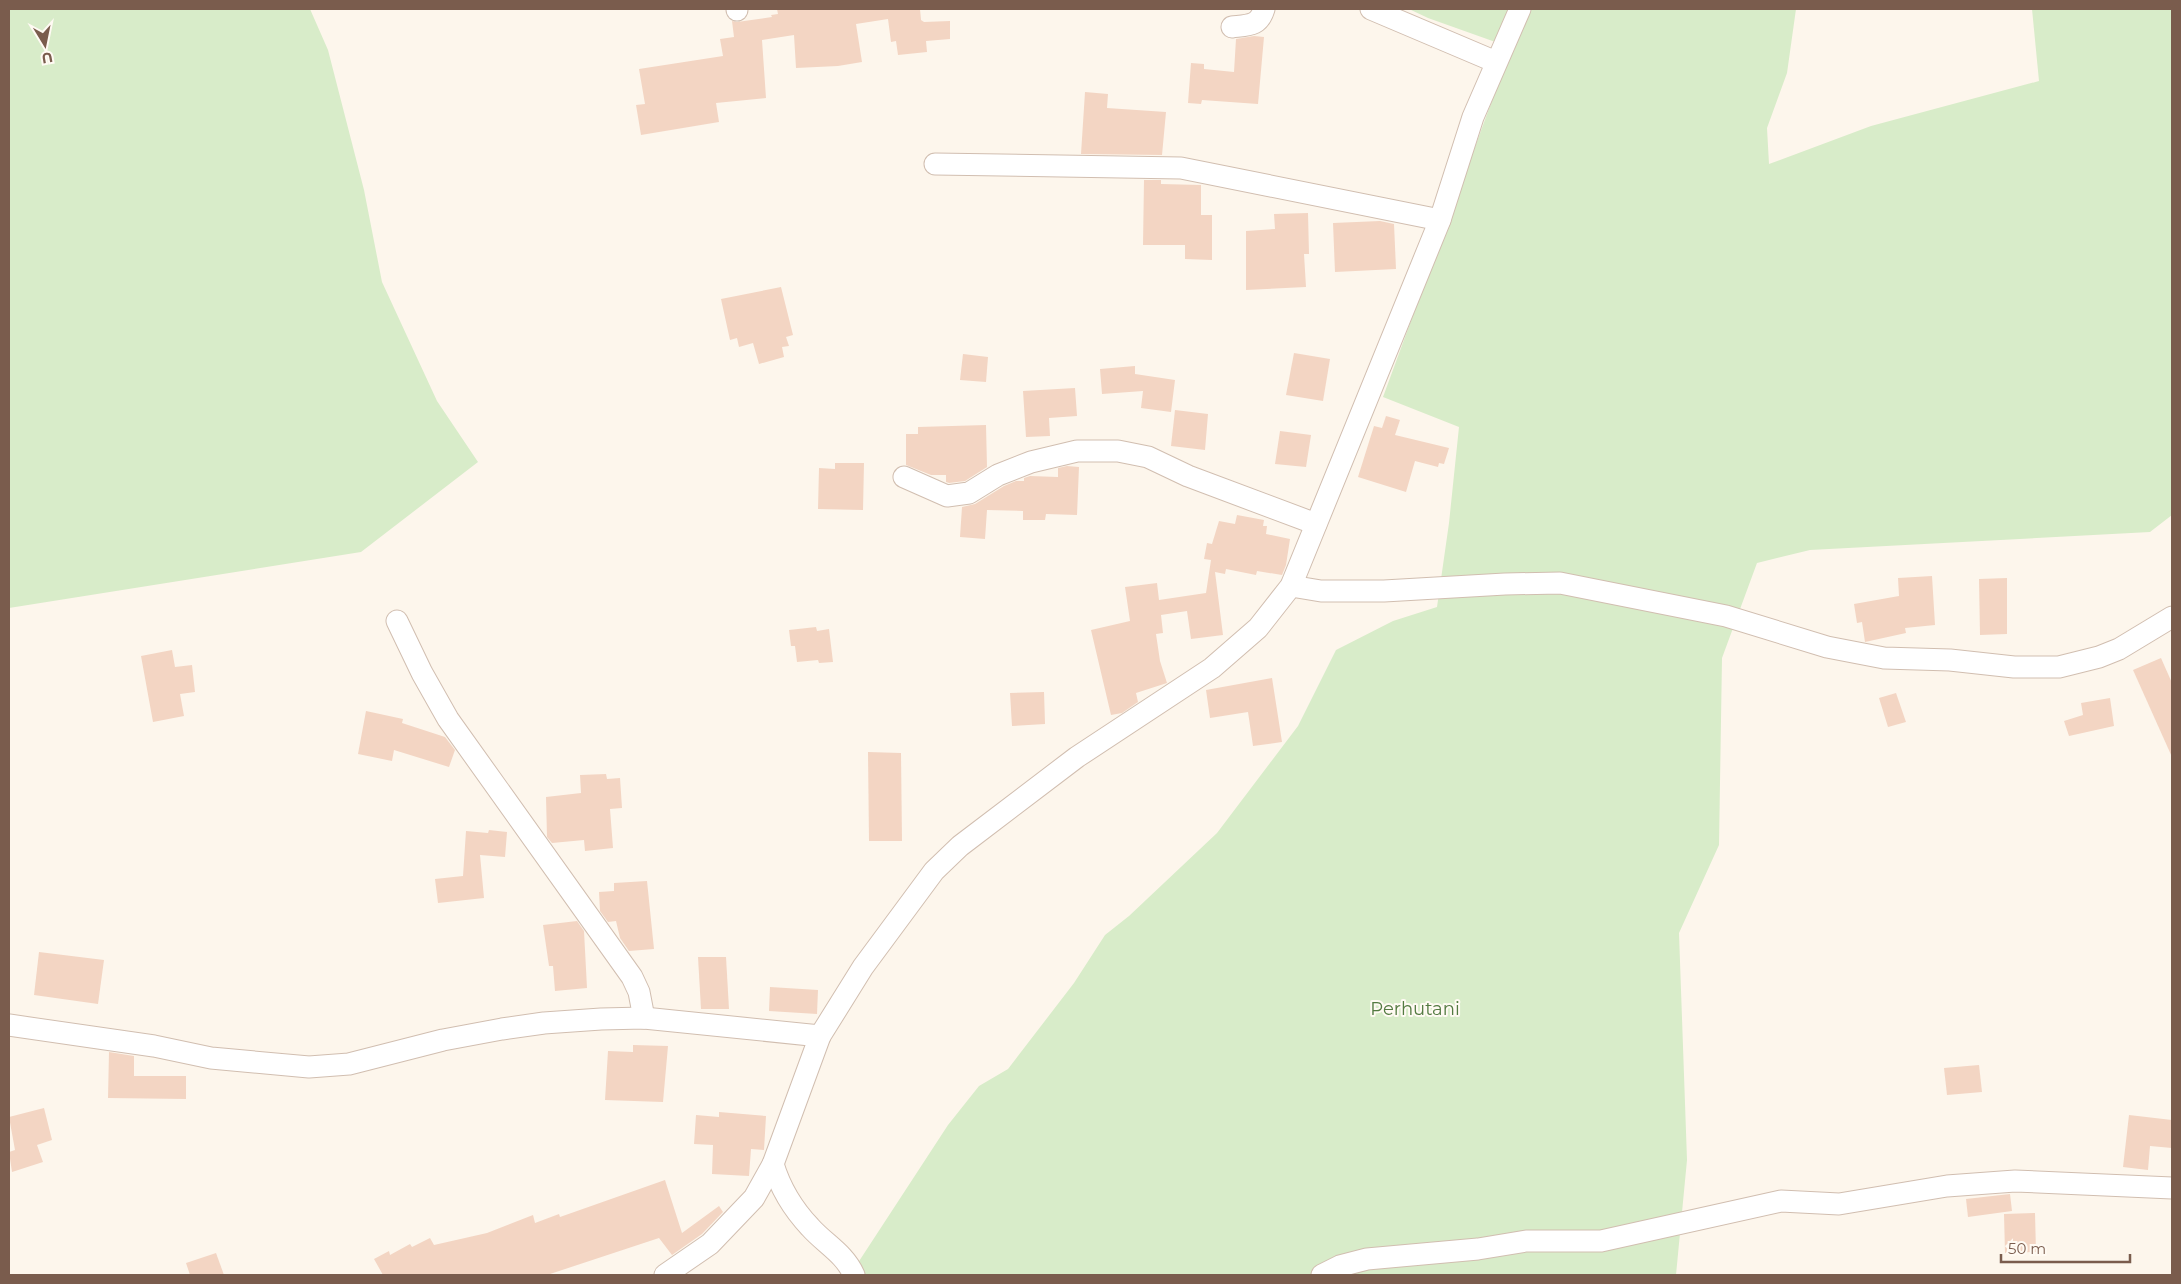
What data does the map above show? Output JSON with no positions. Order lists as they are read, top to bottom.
{
  "parks": ["Perhutani"],
  "scale_bar": "50 m",
  "north": "bottom"
}
